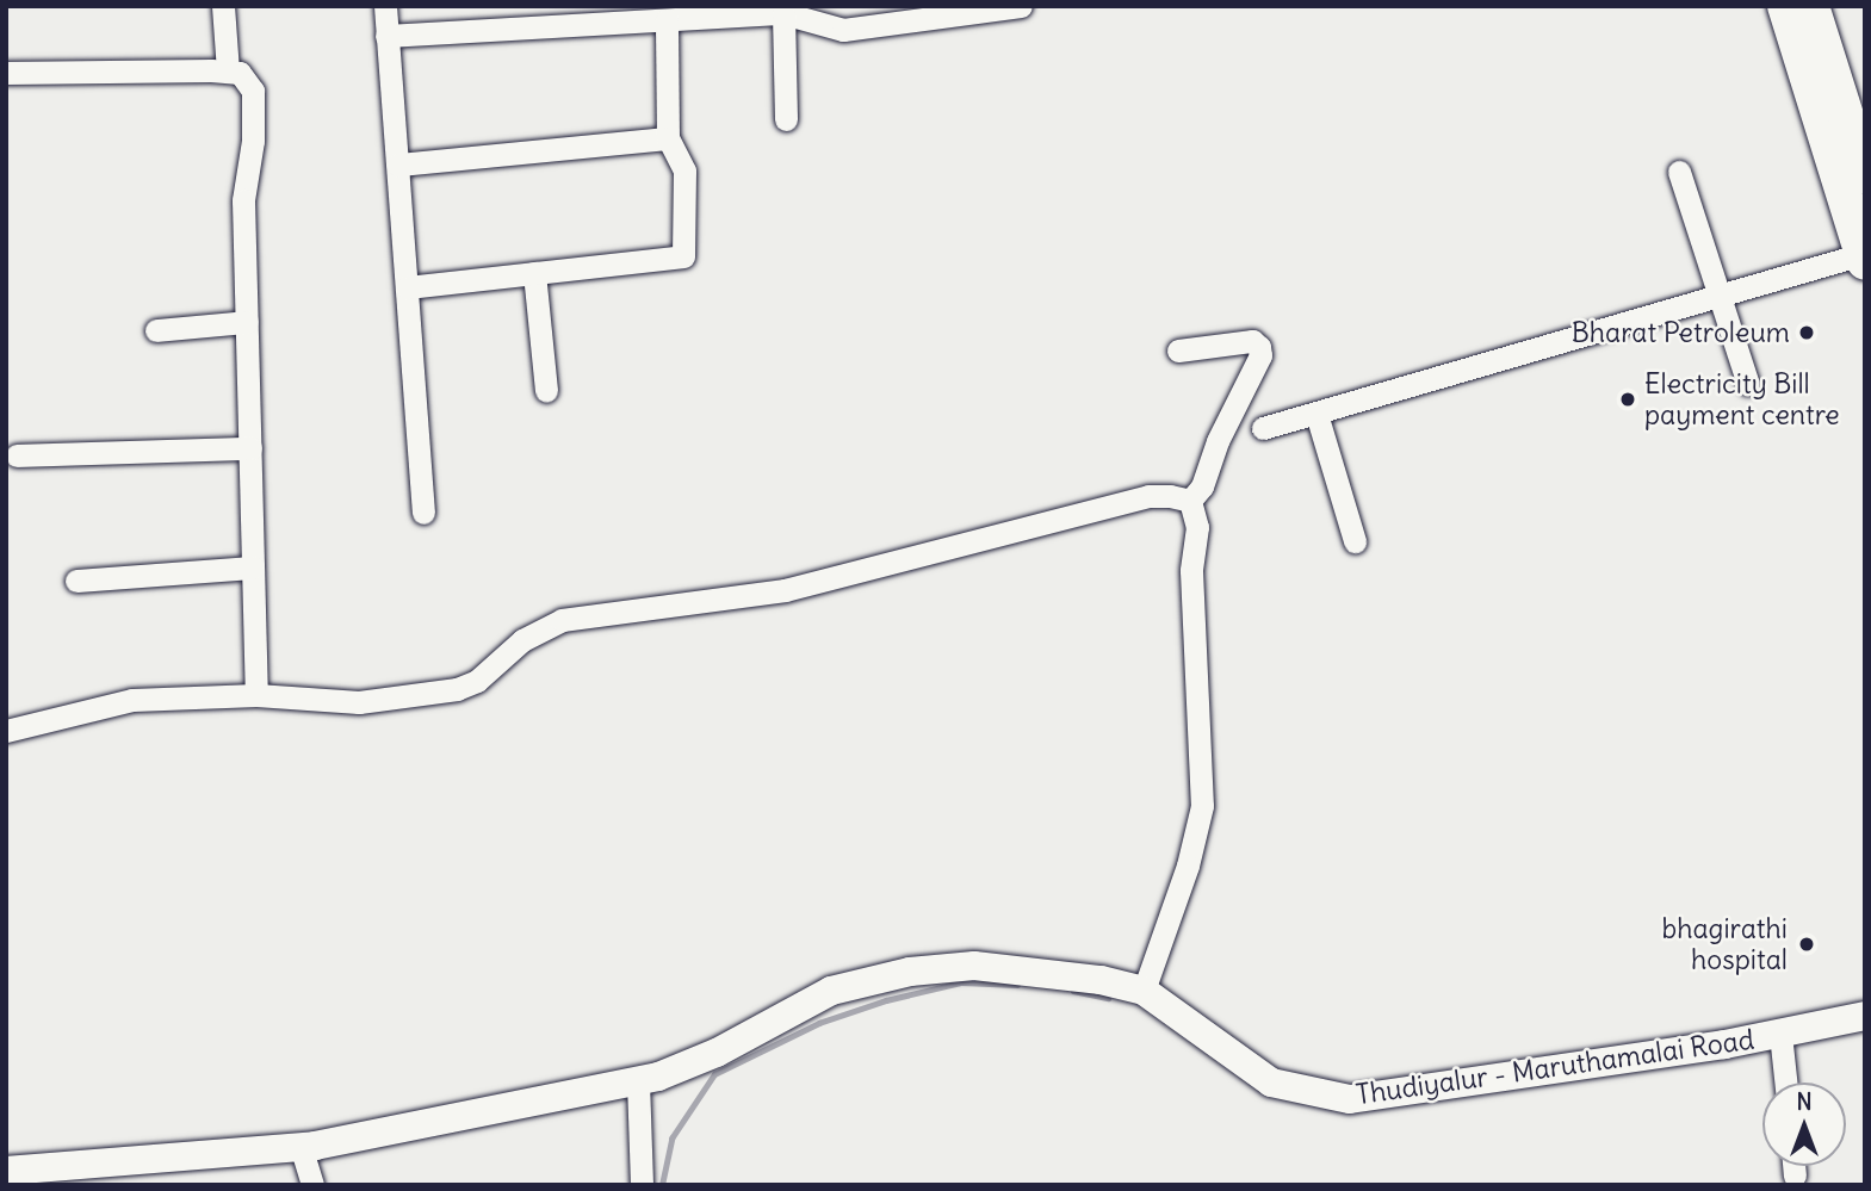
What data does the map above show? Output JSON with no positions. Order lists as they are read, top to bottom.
{
  "streets": {
    "main road": ["Thudiyalur - Maruthamalai Road"]
  },
  "places": ["Bharat Petroleum", "Electricity Bill payment centre", "bhagirathi hospital"],
  "north": "top"
}
